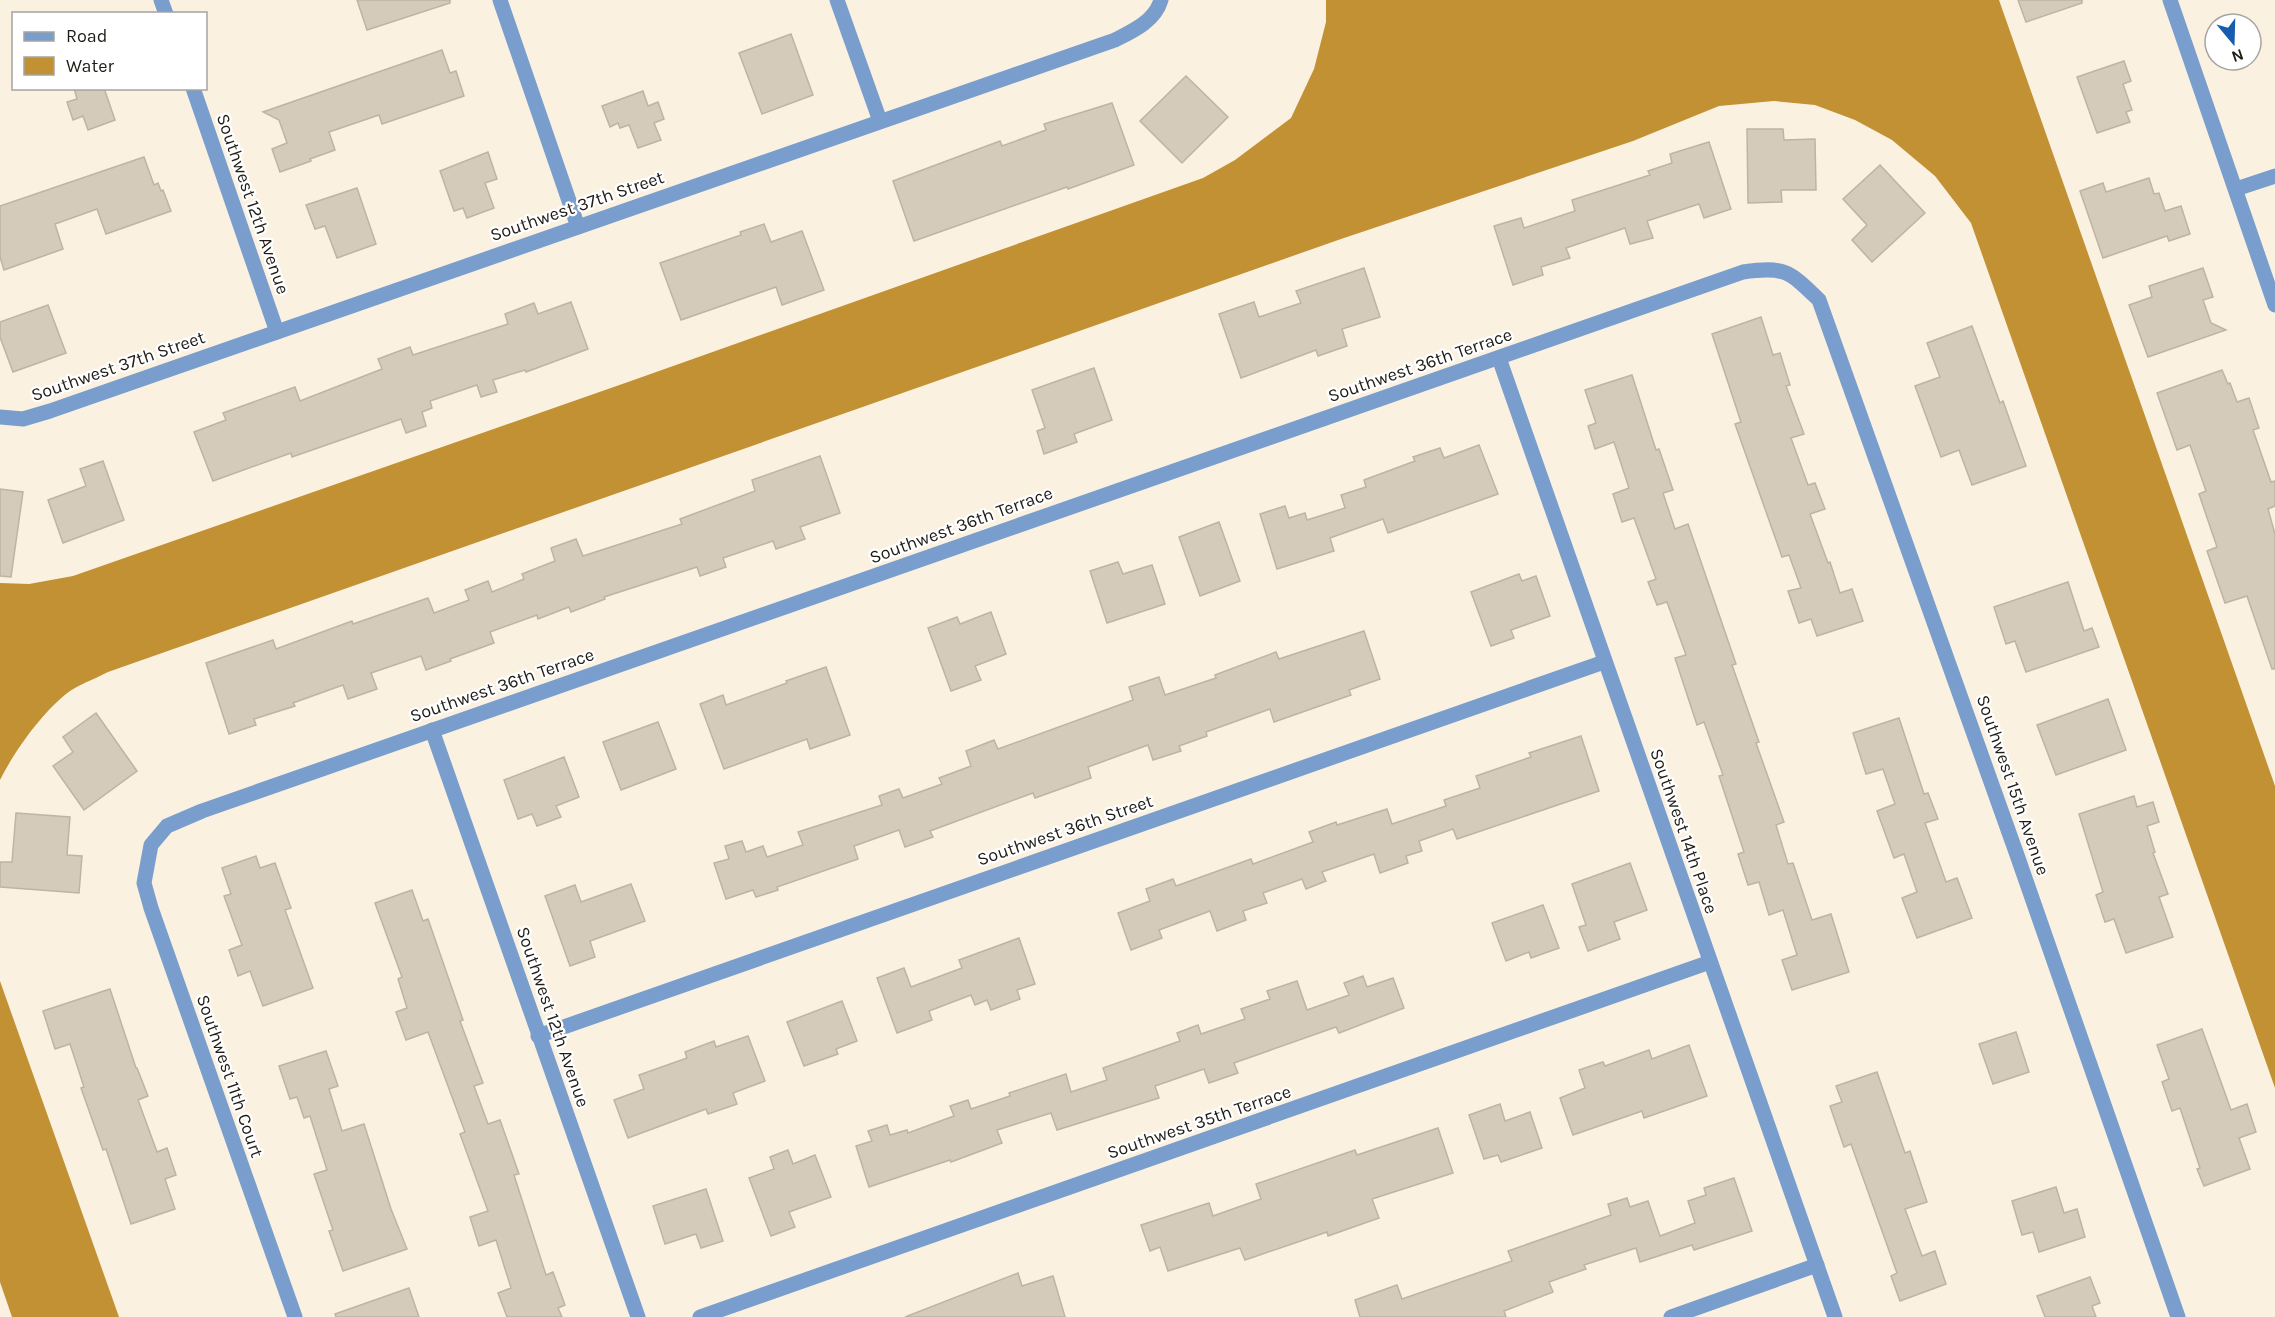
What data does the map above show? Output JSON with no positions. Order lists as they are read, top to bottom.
{
  "streets": {
    "street": [
      "Southwest 12th Avenue",
      "Southwest 37th Street",
      "Southwest 36th Terrace",
      "Southwest 15th Avenue",
      "Southwest 36th Street",
      "Southwest 14th Place",
      "Southwest 11th Court",
      "Southwest 35th Terrace"
    ]
  },
  "crossings": [
    ["Southwest 12th Avenue", "Southwest 37th Street"],
    ["Southwest 12th Avenue", "Southwest 36th Terrace"],
    ["Southwest 12th Avenue", "Southwest 36th Street"],
    ["Southwest 36th Terrace", "Southwest 15th Avenue"],
    ["Southwest 36th Terrace", "Southwest 14th Place"],
    ["Southwest 36th Terrace", "Southwest 11th Court"],
    ["Southwest 36th Street", "Southwest 14th Place"],
    ["Southwest 14th Place", "Southwest 35th Terrace"]
  ],
  "legend": ["Road", "Water"],
  "north": "bottom"
}
